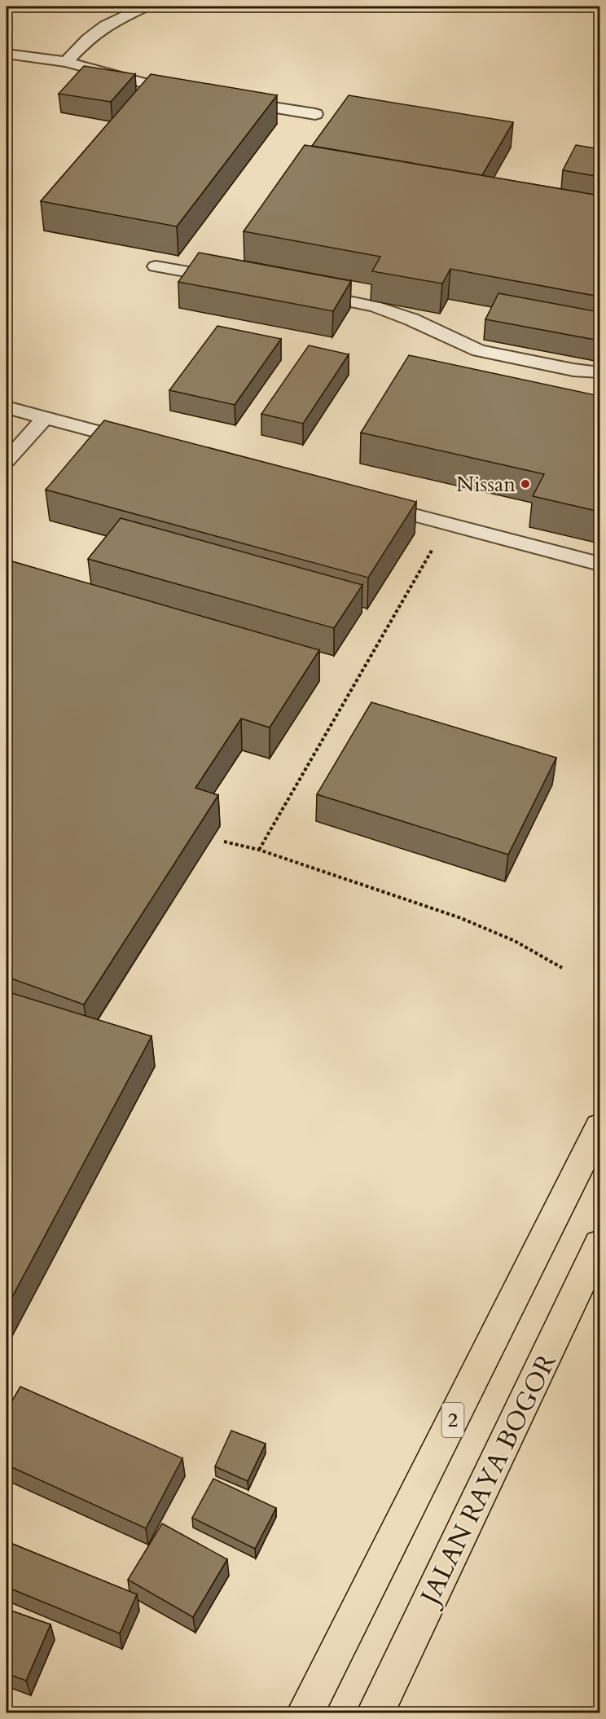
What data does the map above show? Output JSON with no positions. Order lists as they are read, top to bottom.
{
  "streets": {
    "highway": ["2", "JALAN RAYA BOGOR"]
  },
  "places": ["Nissan"]
}
